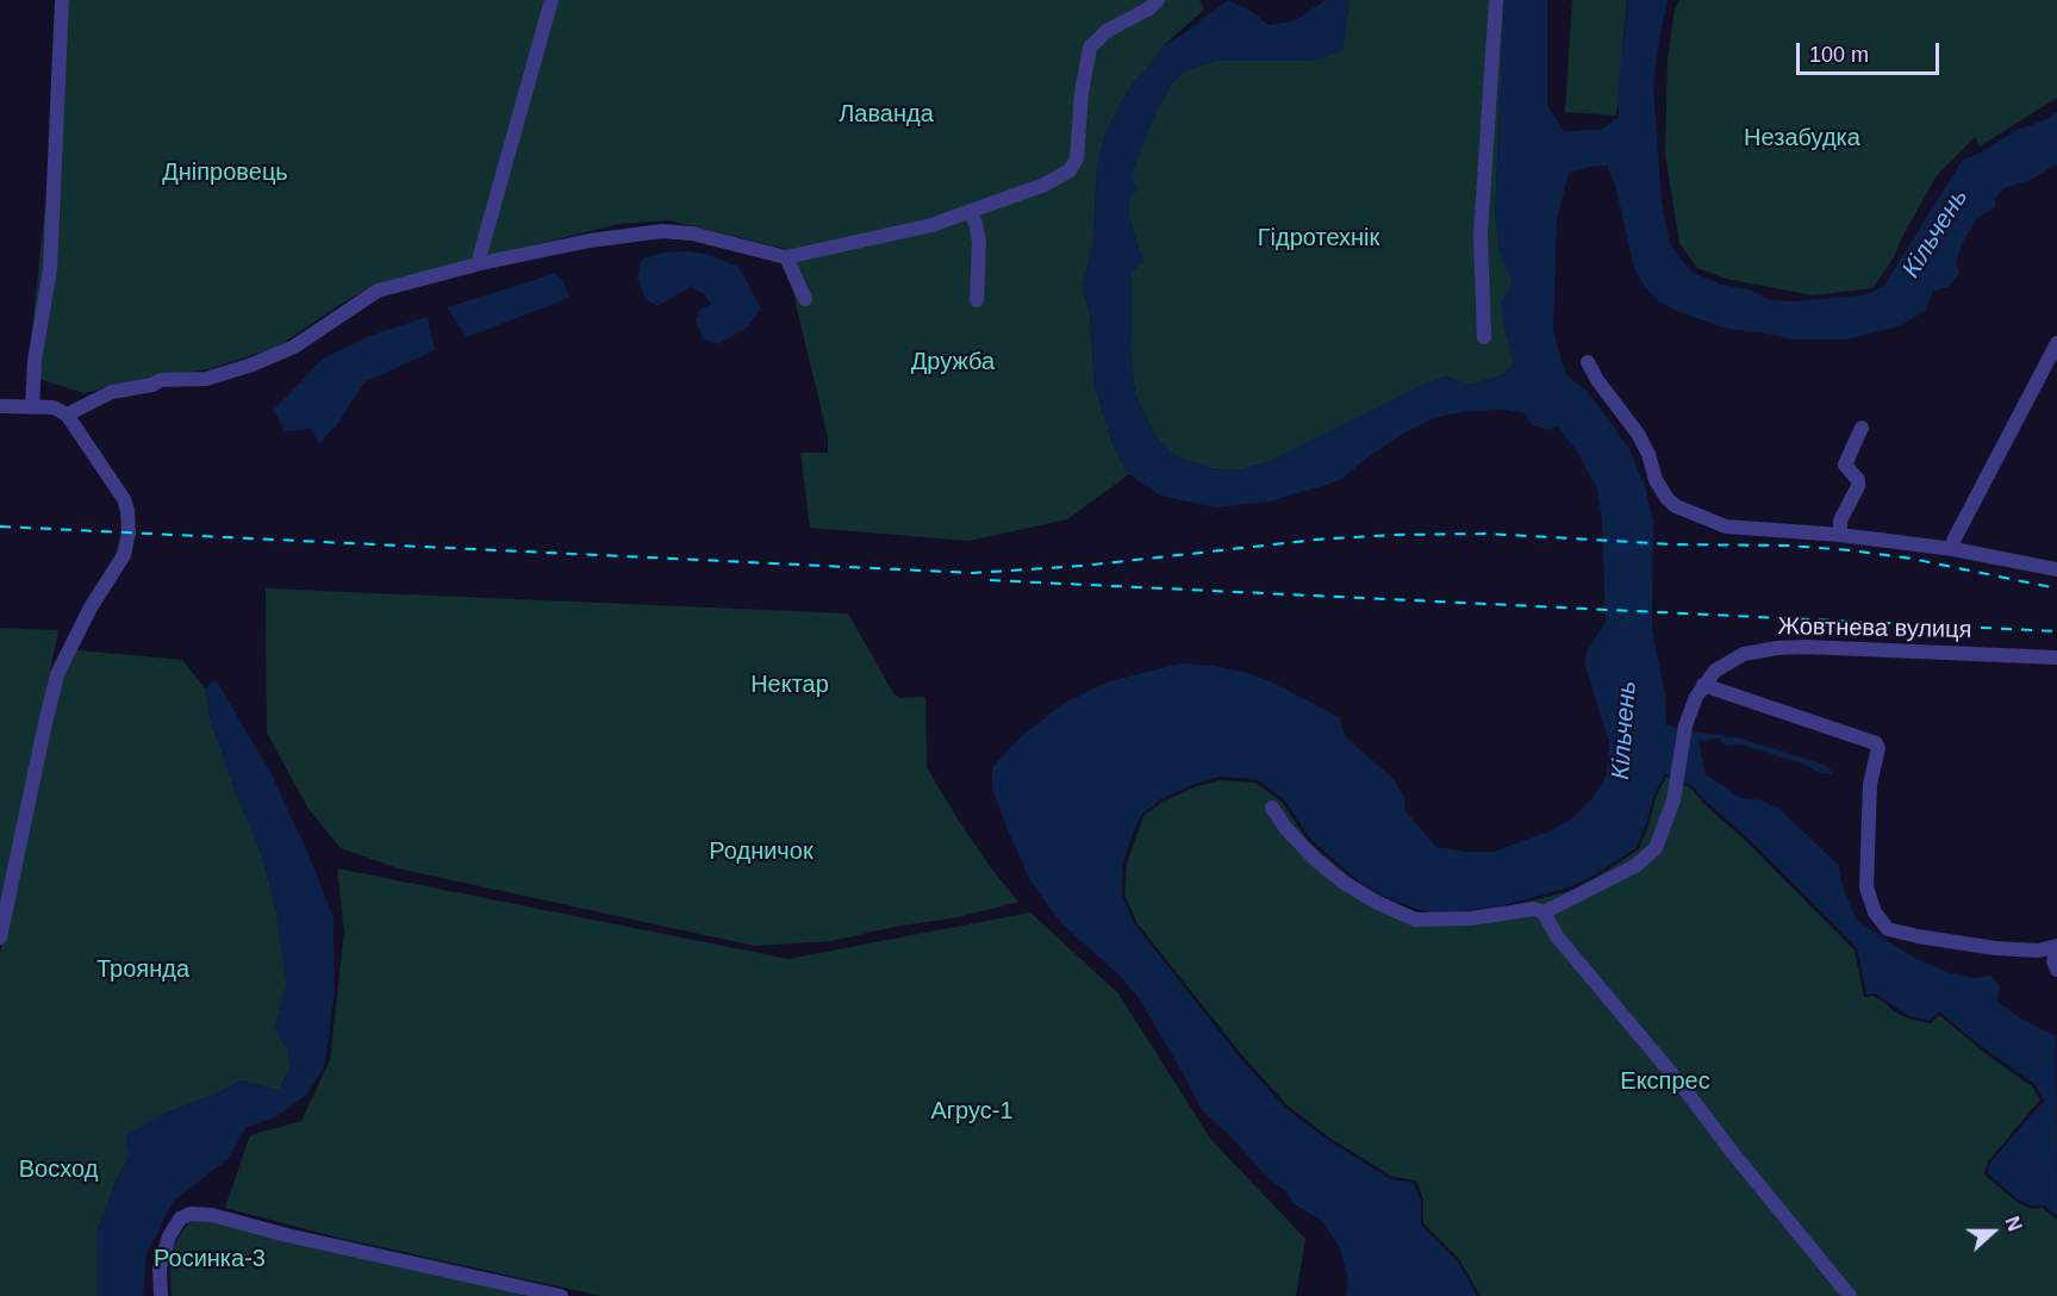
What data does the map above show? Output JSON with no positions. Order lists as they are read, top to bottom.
{
  "streets": {
    "street": ["Жовтнева вулиця"]
  },
  "water": ["Кільчень"],
  "parks": [
    "Лаванда",
    "Незабудка",
    "Дніпровець",
    "Гідротехнік",
    "Дружба",
    "Нектар",
    "Родничок",
    "Троянда",
    "Експрес",
    "Агрус-1",
    "Восход",
    "Росинка-3"
  ],
  "scale_bar": "100 m",
  "north": "right"
}
